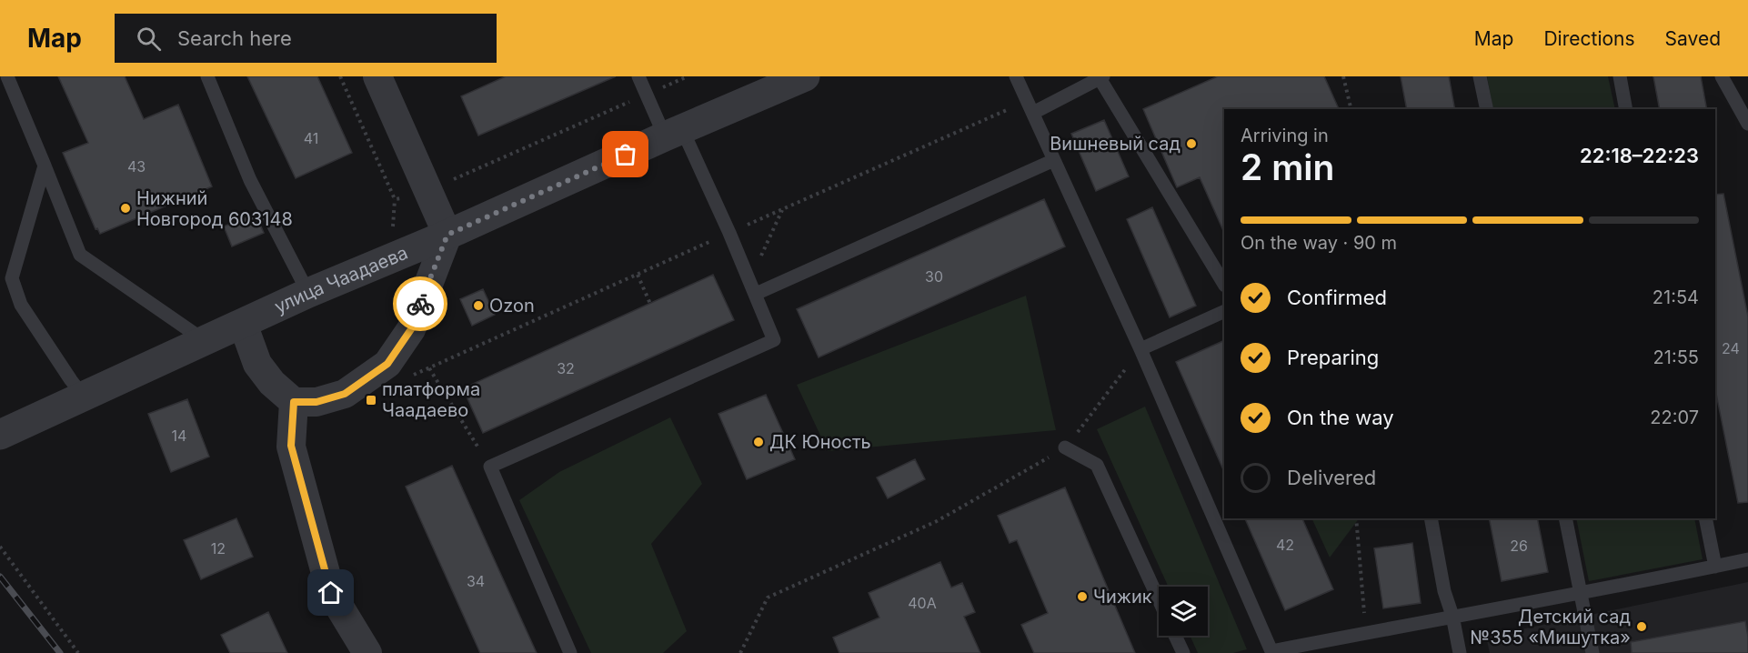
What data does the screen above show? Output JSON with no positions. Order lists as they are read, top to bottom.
{
  "streets": {
    "street": ["улица Чаадаева"]
  },
  "places": {
    "other": [
      "Вишневый сад",
      "Нижний Новгород 603148",
      "Ozon",
      "ДК Юность",
      "Чижик",
      "Детский сад №355 «Мишутка»"
    ],
    "transit": ["платформа Чаадаево"]
  },
  "house_numbers": [
    "41",
    "43",
    "30",
    "24",
    "32",
    "14",
    "42",
    "26",
    "12",
    "34",
    "40А"
  ],
  "page": {
    "header": "Map",
    "search": "Search here",
    "nav": ["Map", "Directions", "Saved"],
    "heading": ["2 min", "Arriving in", "22:18–22:23"],
    "bar": "On the way · 90 m",
    "list": [
      ["Confirmed", "21:54"],
      ["Preparing", "21:55"],
      ["On the way", "22:07"],
      "Delivered"
    ]
  }
}
